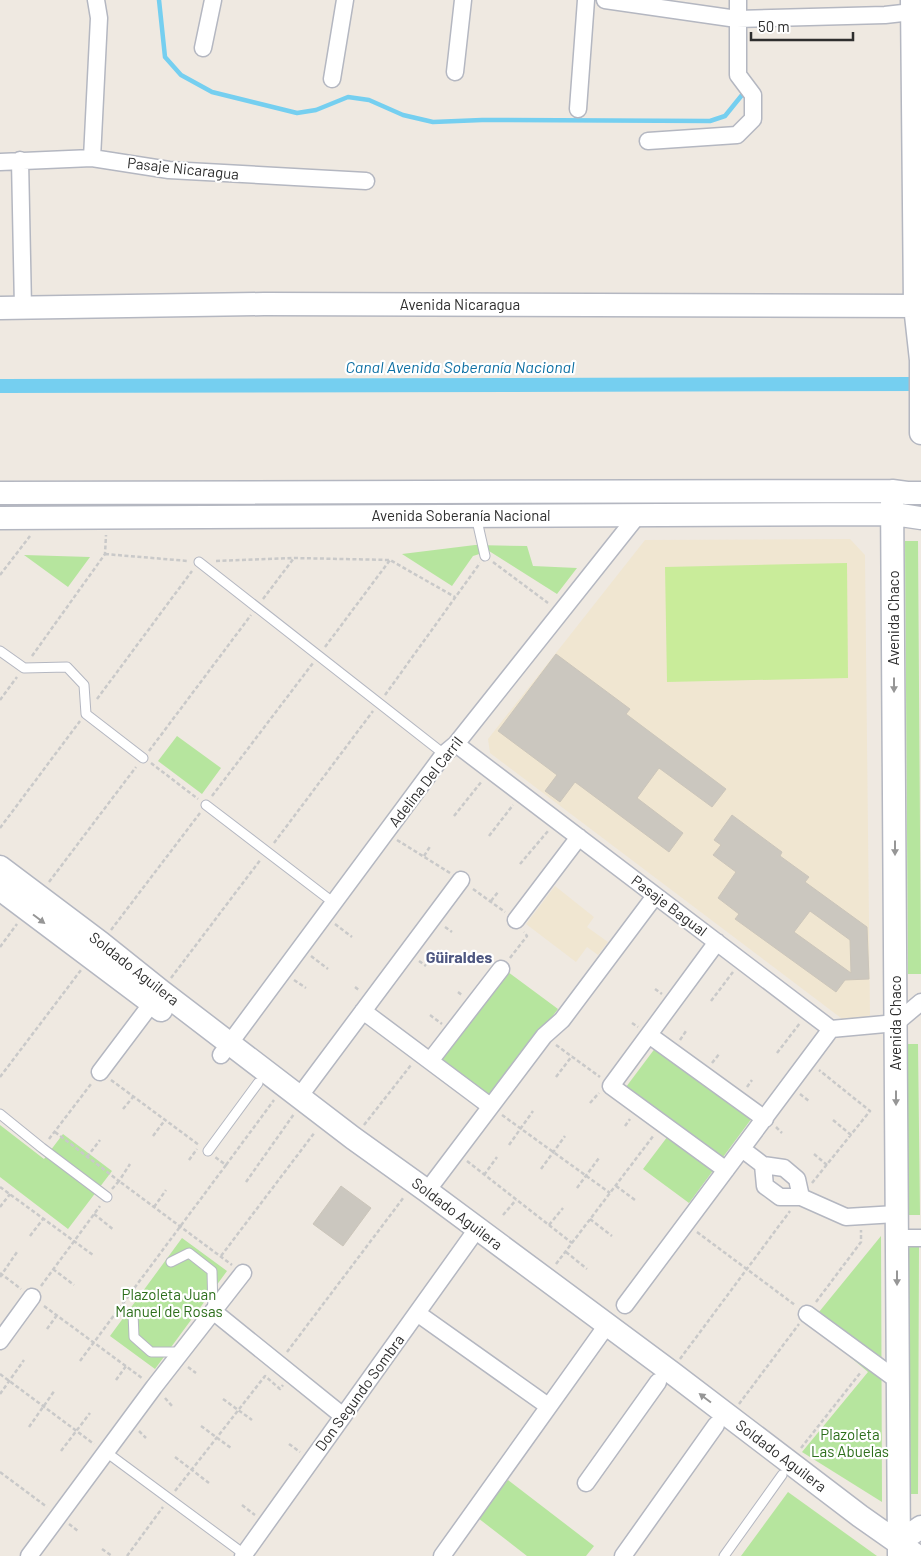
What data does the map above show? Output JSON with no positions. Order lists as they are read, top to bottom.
{
  "streets": {
    "main road": [
      "Avenida Nicaragua",
      "Avenida Soberanía Nacional",
      "Avenida Chaco",
      "Soldado Aguilera"
    ],
    "street": [
      "Pasaje Nicaragua",
      "Adelina Del Carril",
      "Pasaje Bagual",
      "Don Segundo Sombra"
    ]
  },
  "crossings": [
    ["Avenida Soberanía Nacional", "Avenida Chaco"],
    ["Avenida Soberanía Nacional", "Adelina Del Carril"],
    ["Avenida Chaco", "Soldado Aguilera"],
    ["Adelina Del Carril", "Pasaje Bagual"],
    ["Adelina Del Carril", "Soldado Aguilera"],
    ["Soldado Aguilera", "Don Segundo Sombra"]
  ],
  "one_way": ["Avenida Chaco"],
  "districts": ["Güiraldes"],
  "water": ["Canal Avenida Soberanía Nacional"],
  "parks": ["Plazoleta Juan Manuel de Rosas", "Plazoleta Las Abuelas"],
  "scale_bar": "50 m"
}
